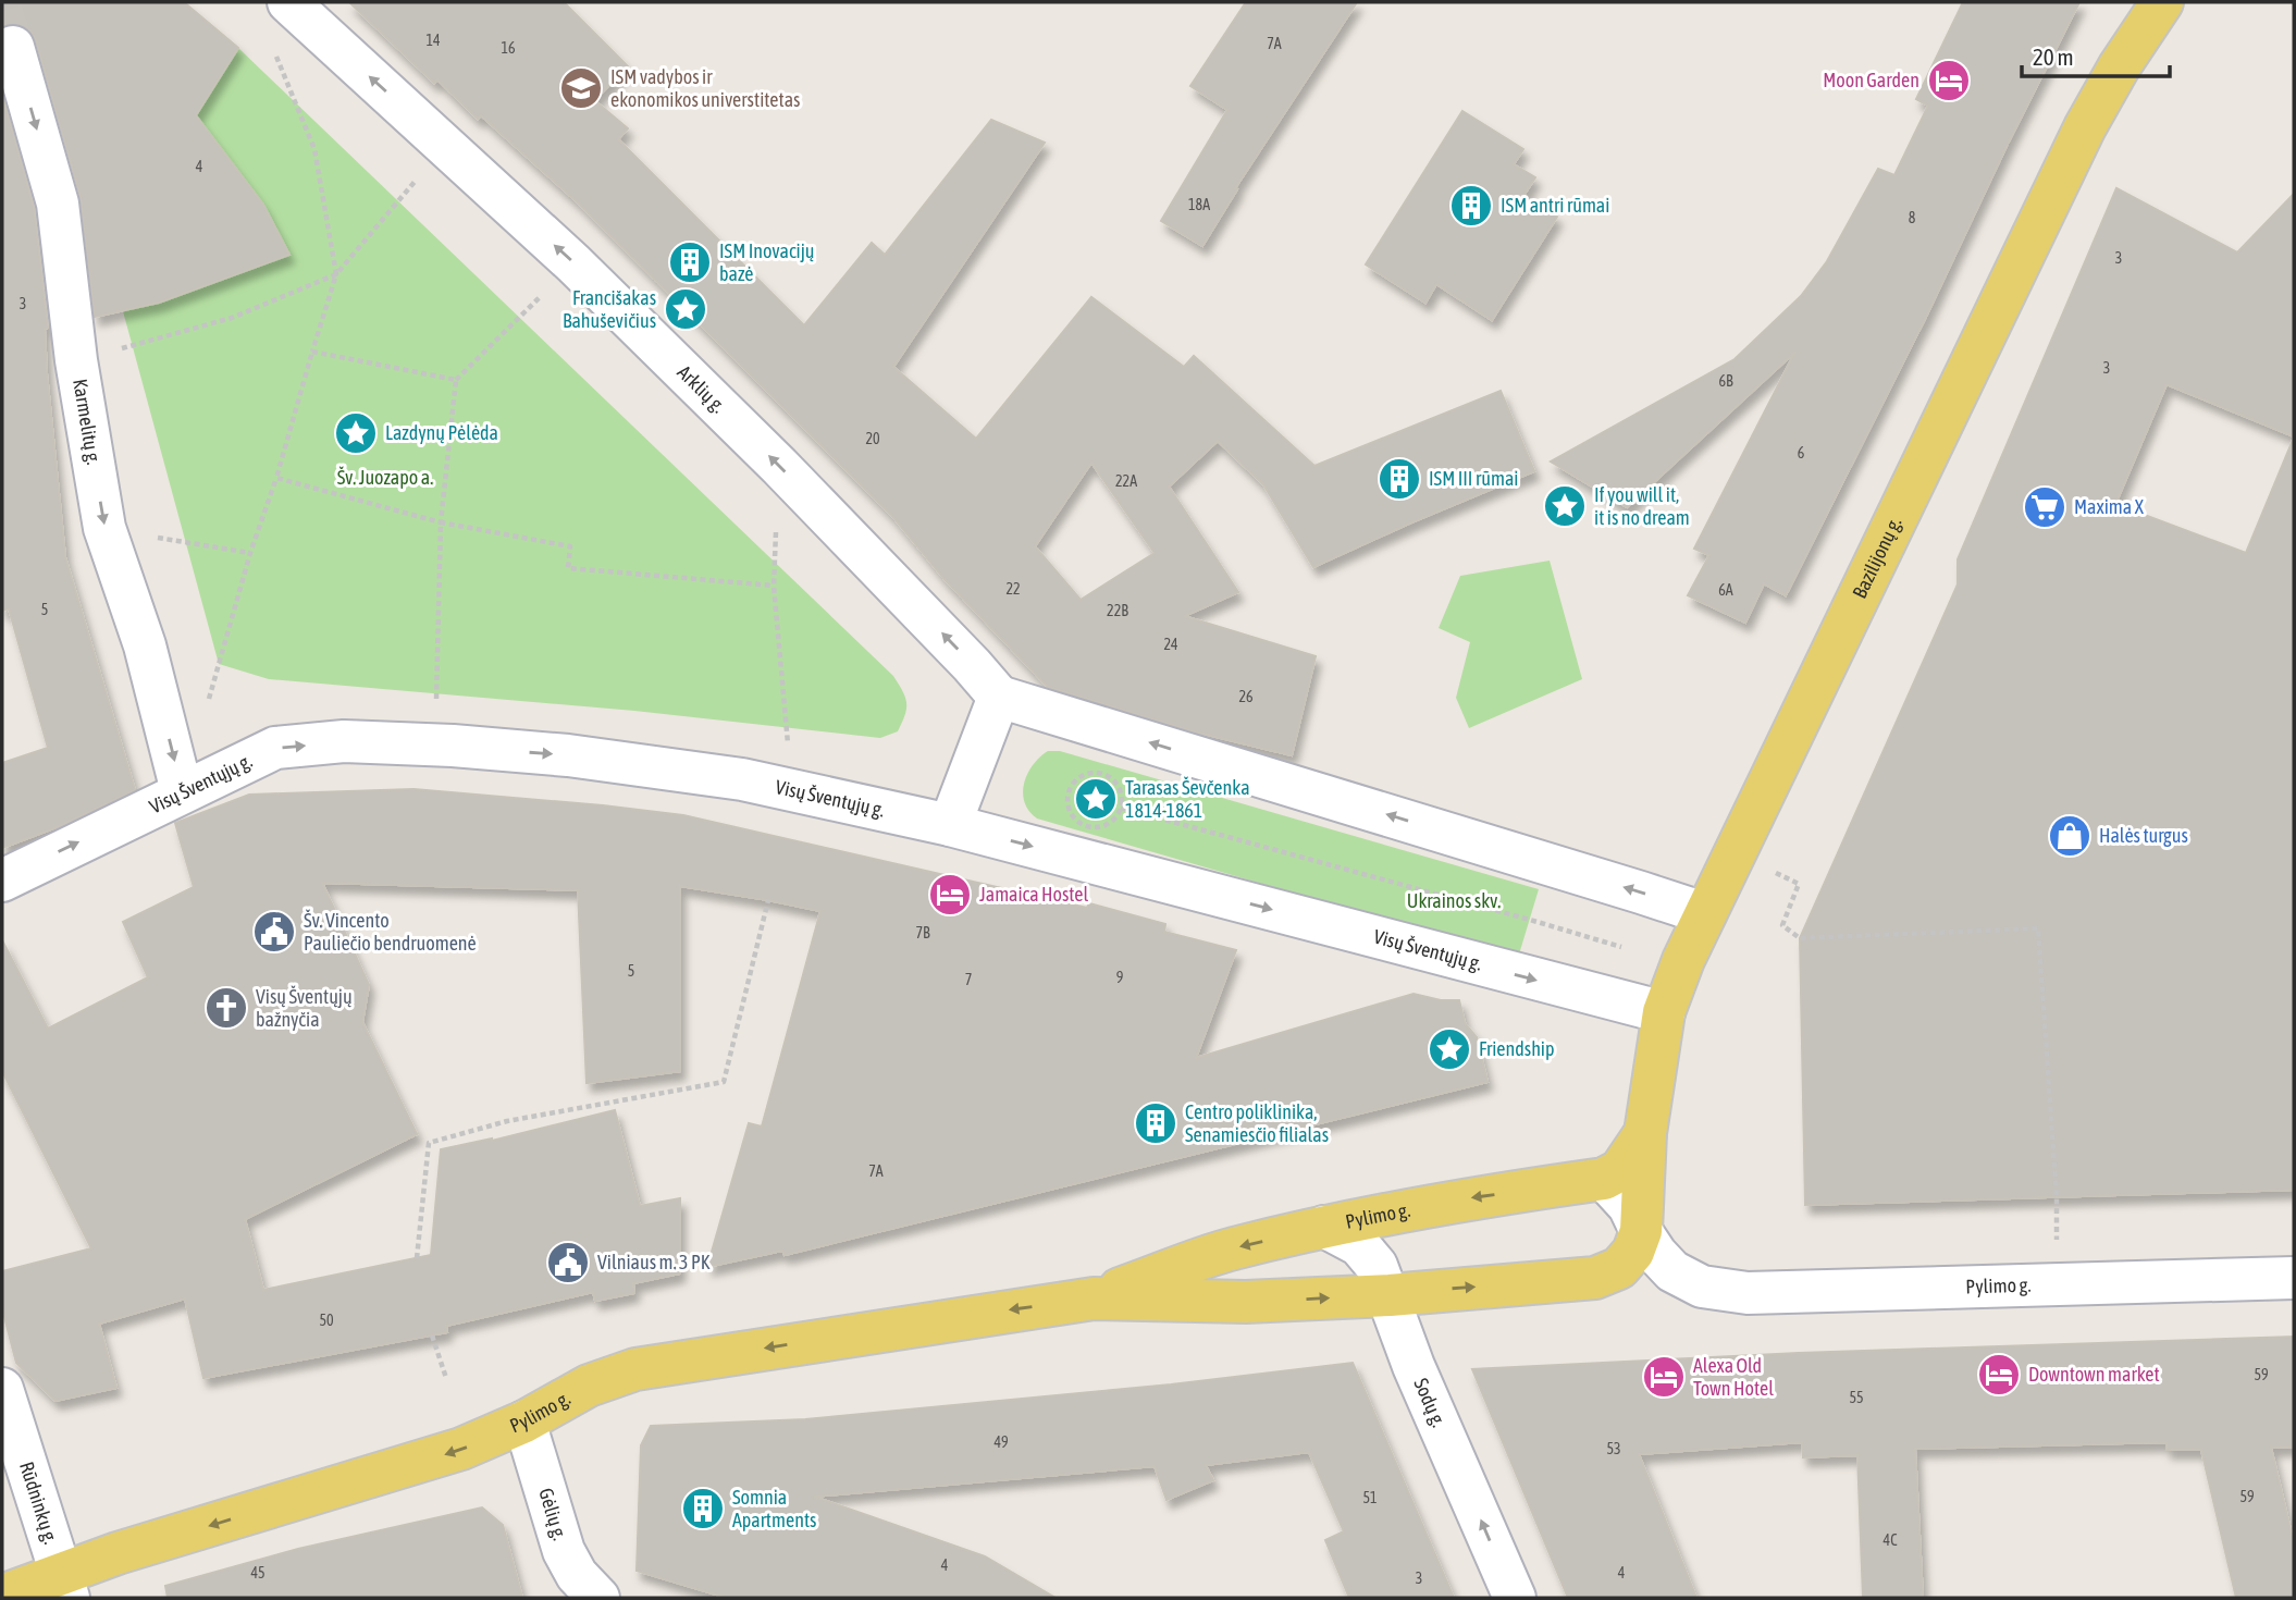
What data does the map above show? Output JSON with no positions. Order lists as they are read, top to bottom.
{
  "streets": {
    "main road": ["Bazilijonų g.", "Pylimo g."],
    "street": [
      "Arklių g.",
      "Karmelitų g.",
      "Visų Šventųjų g.",
      "Sodų g.",
      "Rūdninkų g.",
      "Gėlių g."
    ]
  },
  "crossings": [
    ["Karmelitų g.", "Visų Šventųjų g."],
    ["Bazilijonų g.", "Visų Šventųjų g."],
    ["Bazilijonų g.", "Pylimo g."],
    ["Pylimo g.", "Sodų g."],
    ["Pylimo g.", "Rūdninkų g."],
    ["Pylimo g.", "Gėlių g."]
  ],
  "one_way": ["Arklių g.", "Karmelitų g.", "Sodų g."],
  "parks": ["Šv. Juozapo a.", "Ukrainos skv."],
  "places": {
    "hotel": [
      "Moon Garden",
      "Jamaica Hostel",
      "Downtown market",
      "Alexa Old Town Hotel"
    ],
    "school or university": ["ISM vadybos ir ekonomikos universtitetas"],
    "building": [
      "ISM antri rūmai",
      "ISM Inovacijų bazė",
      "ISM III rūmai",
      "Centro poliklinika, Senamiesčio filialas",
      "Somnia Apartments"
    ],
    "place": [
      "Francišakas Bahuševičius",
      "Lazdynų Pėlėda",
      "If you will it, it is no dream",
      "Tarasas Ševčenka 1814-1861",
      "Friendship"
    ],
    "supermarket": ["Maxima X"],
    "shop": ["Halės turgus"],
    "public building": ["Šv. Vincento Pauliečio bendruomenė", "Vilniaus m. 3 PK"],
    "church": ["Visų Šventųjų bažnyčia"]
  },
  "house_numbers": [
    "14",
    "7A",
    "16",
    "4",
    "18A",
    "8",
    "3",
    "3",
    "3",
    "6B",
    "20",
    "6",
    "22A",
    "22",
    "6A",
    "5",
    "22B",
    "24",
    "26",
    "7B",
    "5",
    "9",
    "7",
    "7A",
    "50",
    "59",
    "55",
    "49",
    "53",
    "59",
    "51",
    "4C",
    "4",
    "45",
    "4",
    "3"
  ],
  "scale_bar": "20 m"
}
